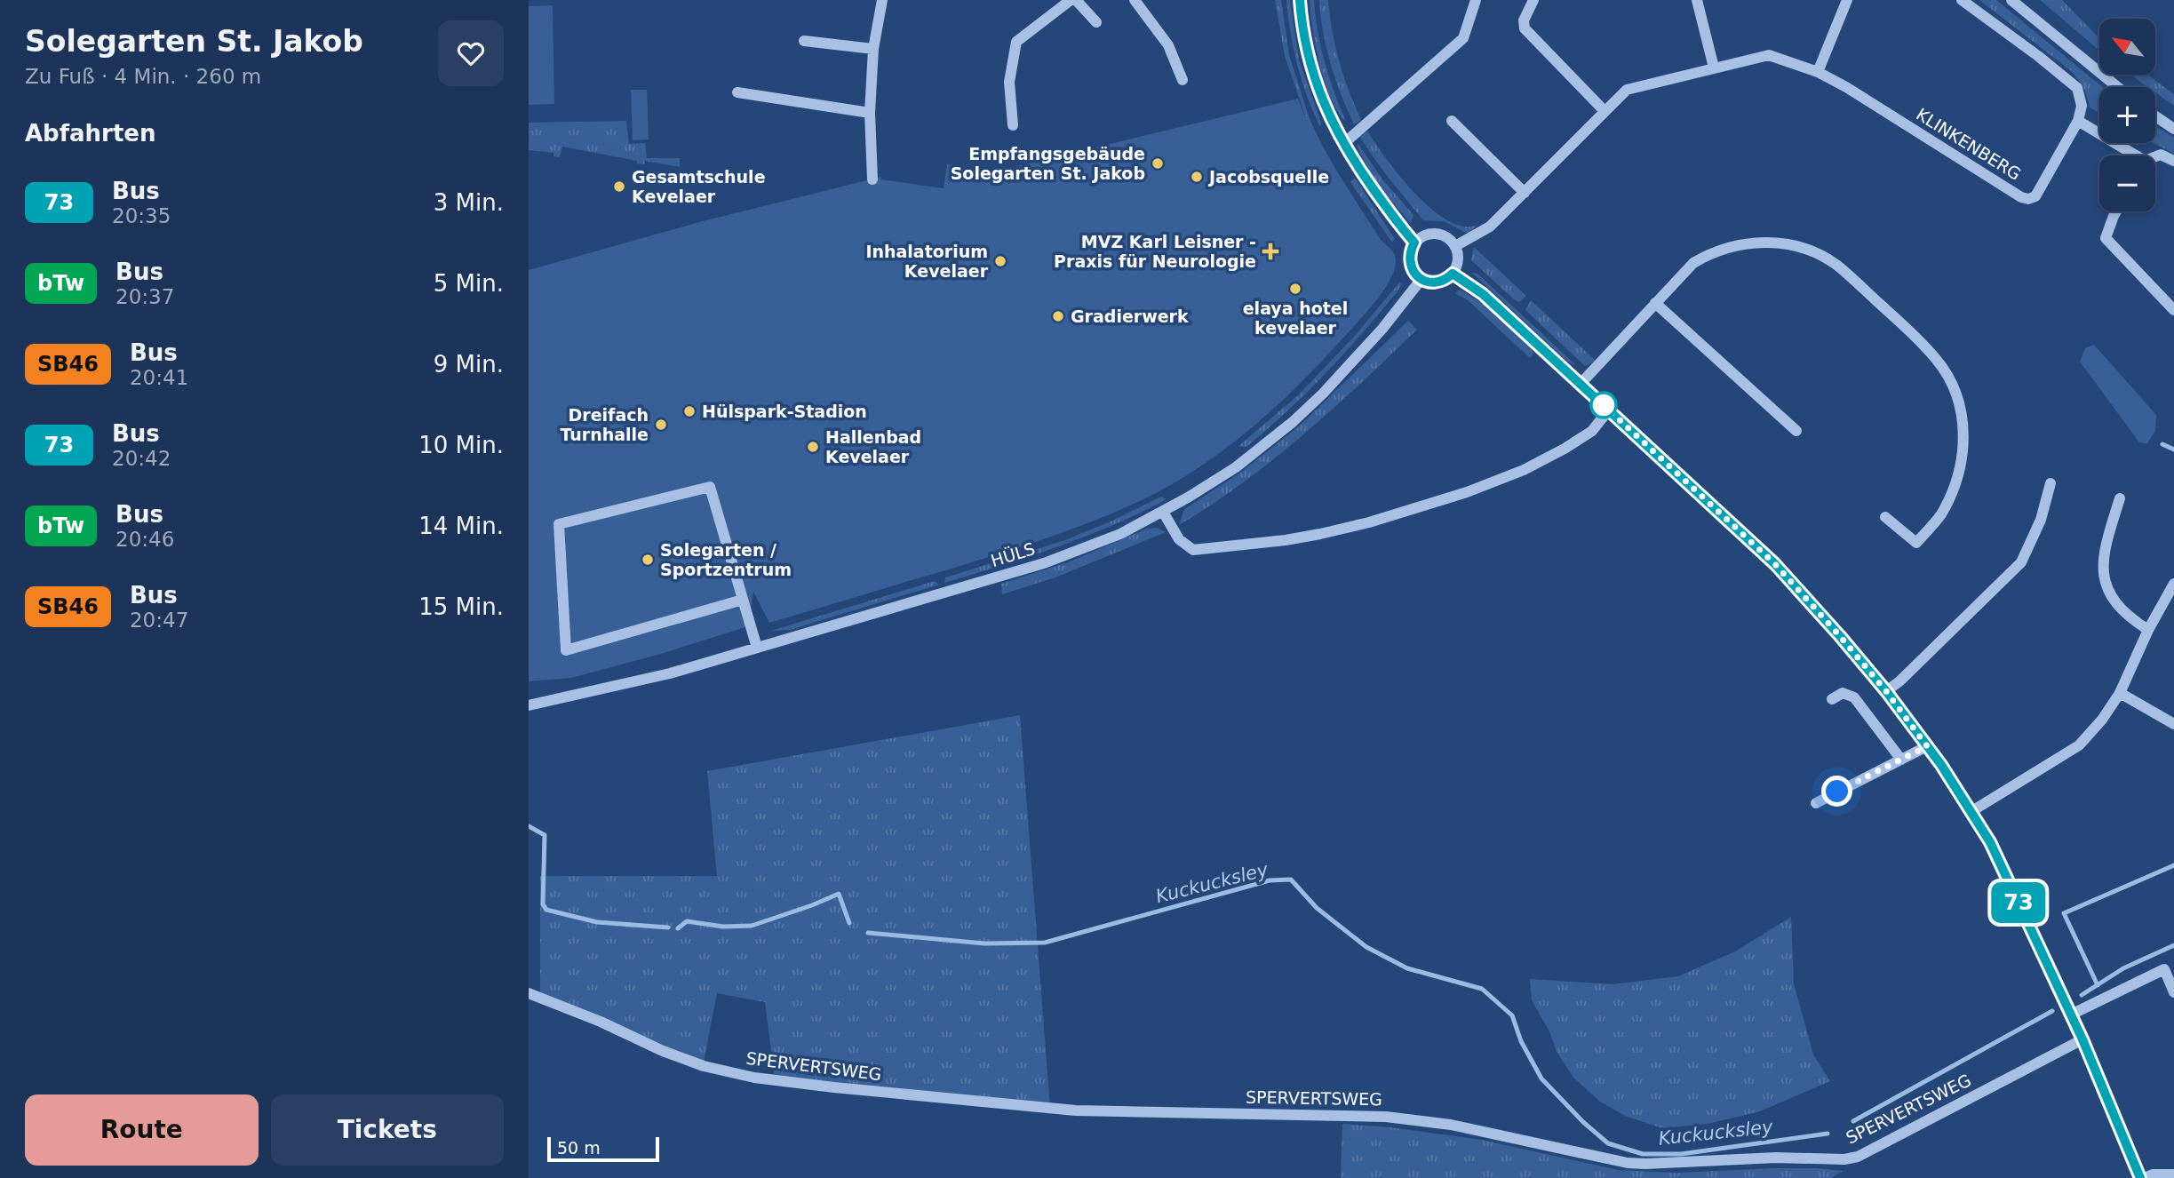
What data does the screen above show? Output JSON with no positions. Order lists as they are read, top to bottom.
{
  "streets": {
    "street": ["KLINKENBERG", "HÜLS", "SPERVERTSWEG"]
  },
  "crossings": [
    ["KLINKENBERG", "HÜLS"]
  ],
  "water": ["Kuckucksley"],
  "places": {
    "other": [
      "Empfangsgebäude Solegarten St. Jakob",
      "Jacobsquelle",
      "Gesamtschule Kevelaer",
      "Inhalatorium Kevelaer",
      "elaya hotel kevelaer",
      "Gradierwerk",
      "Hülspark-Stadion",
      "Dreifach Turnhalle",
      "Hallenbad Kevelaer",
      "Solegarten / Sportzentrum"
    ],
    "health": ["MVZ Karl Leisner - Praxis für Neurologie"]
  },
  "lines": ["bus line 73"],
  "scale_bar": "50 m",
  "north": "top left",
  "page": {
    "heading": [
      ["Solegarten St. Jakob", "Zu Fuß · 4 Min. · 260 m"],
      "Abfahrten"
    ],
    "on_map": "73",
    "map_buttons": ["+", "−"],
    "list": [
      {
        "mark": "73",
        "name": "Bus",
        "note": "20:35",
        "value": "3 Min."
      },
      {
        "mark": "bTw",
        "name": "Bus",
        "note": "20:37",
        "value": "5 Min."
      },
      {
        "mark": "SB46",
        "name": "Bus",
        "note": "20:41",
        "value": "9 Min."
      },
      {
        "mark": "73",
        "name": "Bus",
        "note": "20:42",
        "value": "10 Min."
      },
      {
        "mark": "bTw",
        "name": "Bus",
        "note": "20:46",
        "value": "14 Min."
      },
      {
        "mark": "SB46",
        "name": "Bus",
        "note": "20:47",
        "value": "15 Min."
      }
    ],
    "buttons": ["Route", "Tickets"],
    "scale": "50 m"
  }
}
